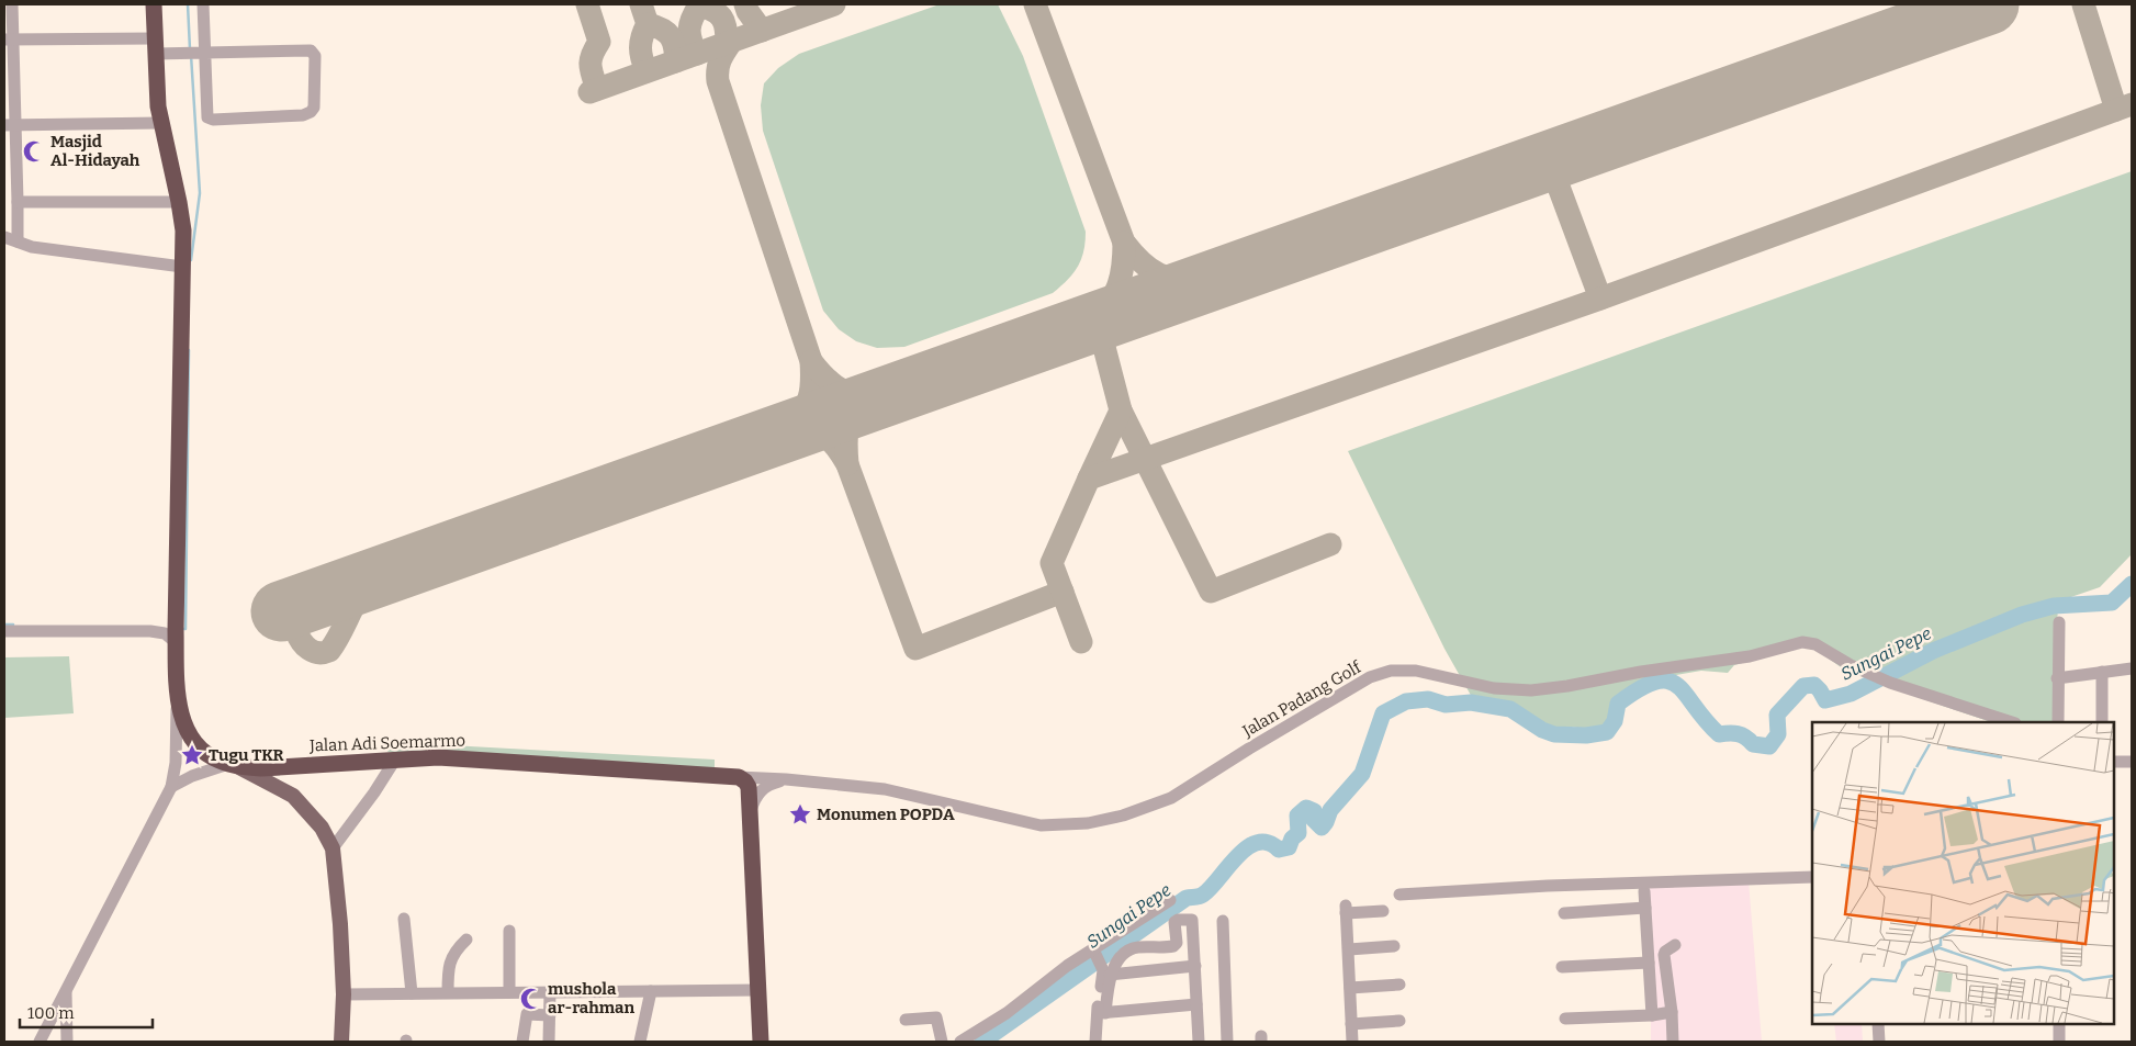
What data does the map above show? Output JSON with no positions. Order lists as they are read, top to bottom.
{
  "streets": {
    "highway": ["Jalan Adi Soemarmo"],
    "street": ["Jalan Padang Golf"]
  },
  "crossings": [
    ["Jalan Padang Golf", "Jalan Adi Soemarmo"]
  ],
  "water": ["Sungai Pepe"],
  "places": {
    "mosque": ["Masjid Al-Hidayah", "mushola ar-rahman"],
    "place": ["Tugu TKR", "Monumen POPDA"]
  },
  "scale_bar": "100 m"
}
